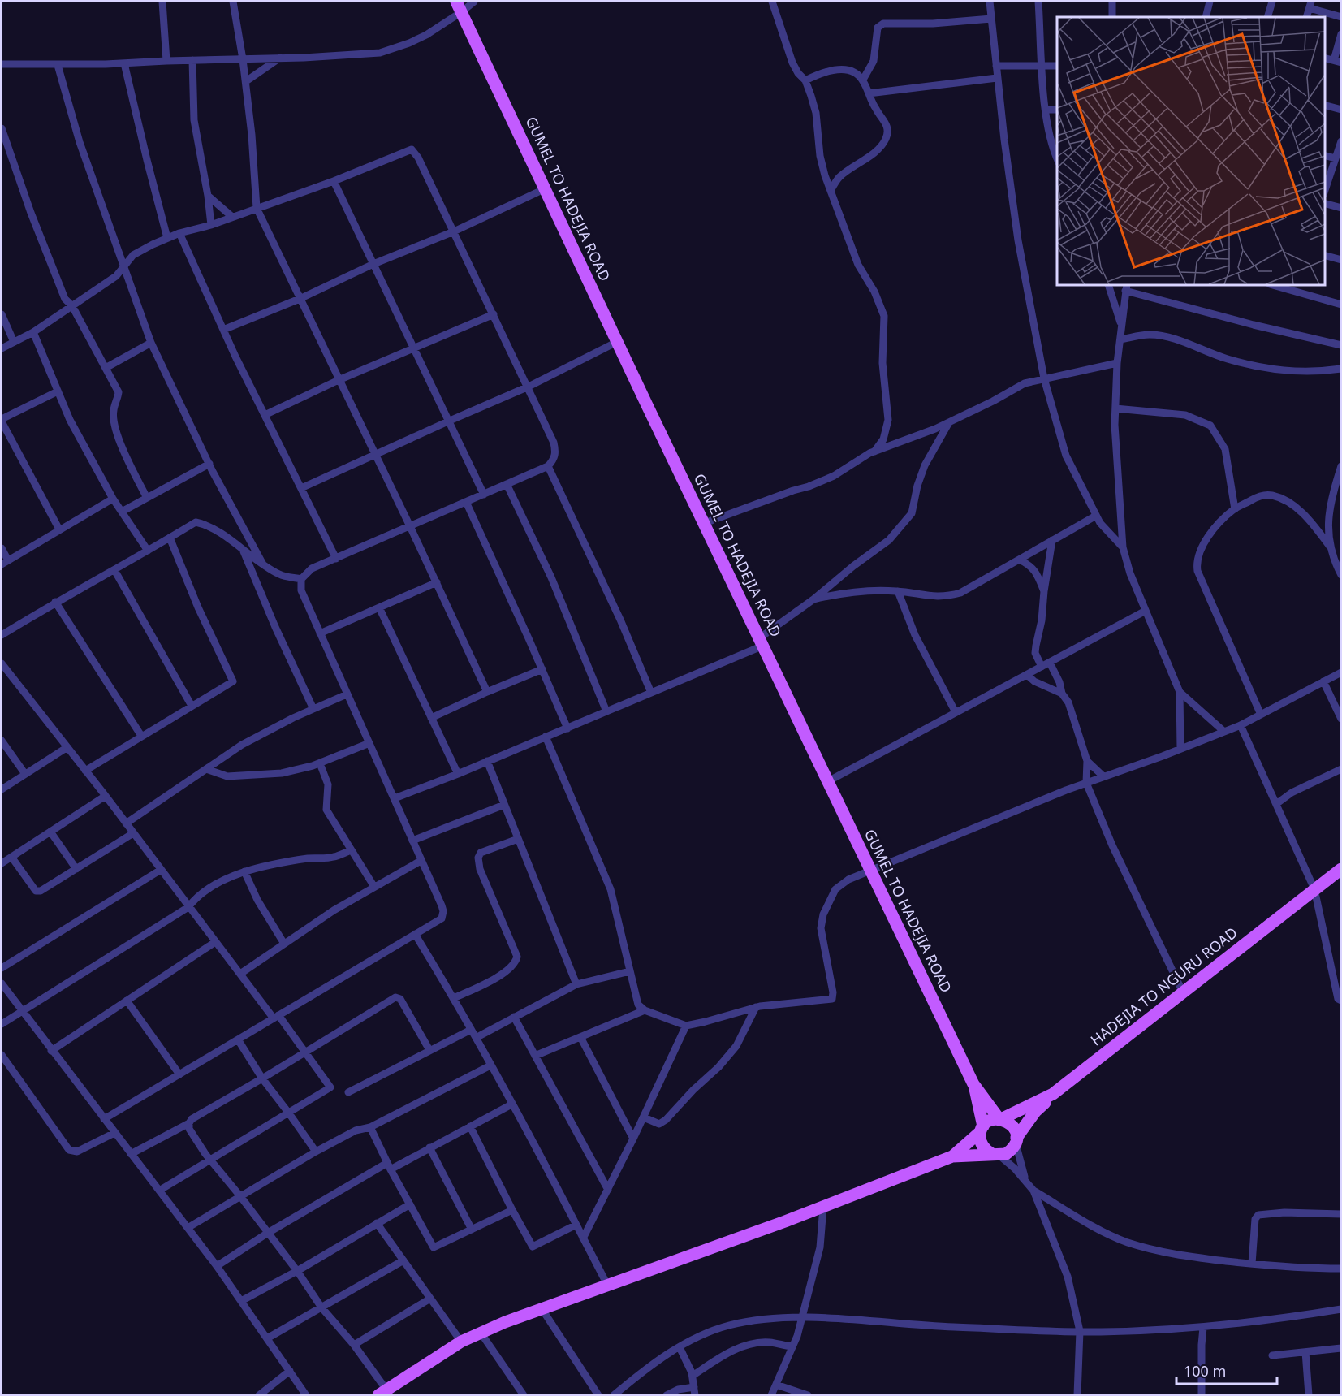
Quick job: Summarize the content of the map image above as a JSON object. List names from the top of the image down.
{
  "streets": {
    "main road": ["GUMEL TO HADEJIA ROAD", "HADEJIA TO NGURU ROAD"]
  },
  "crossings": [
    ["GUMEL TO HADEJIA ROAD", "HADEJIA TO NGURU ROAD"]
  ],
  "scale_bar": "100 m"
}
